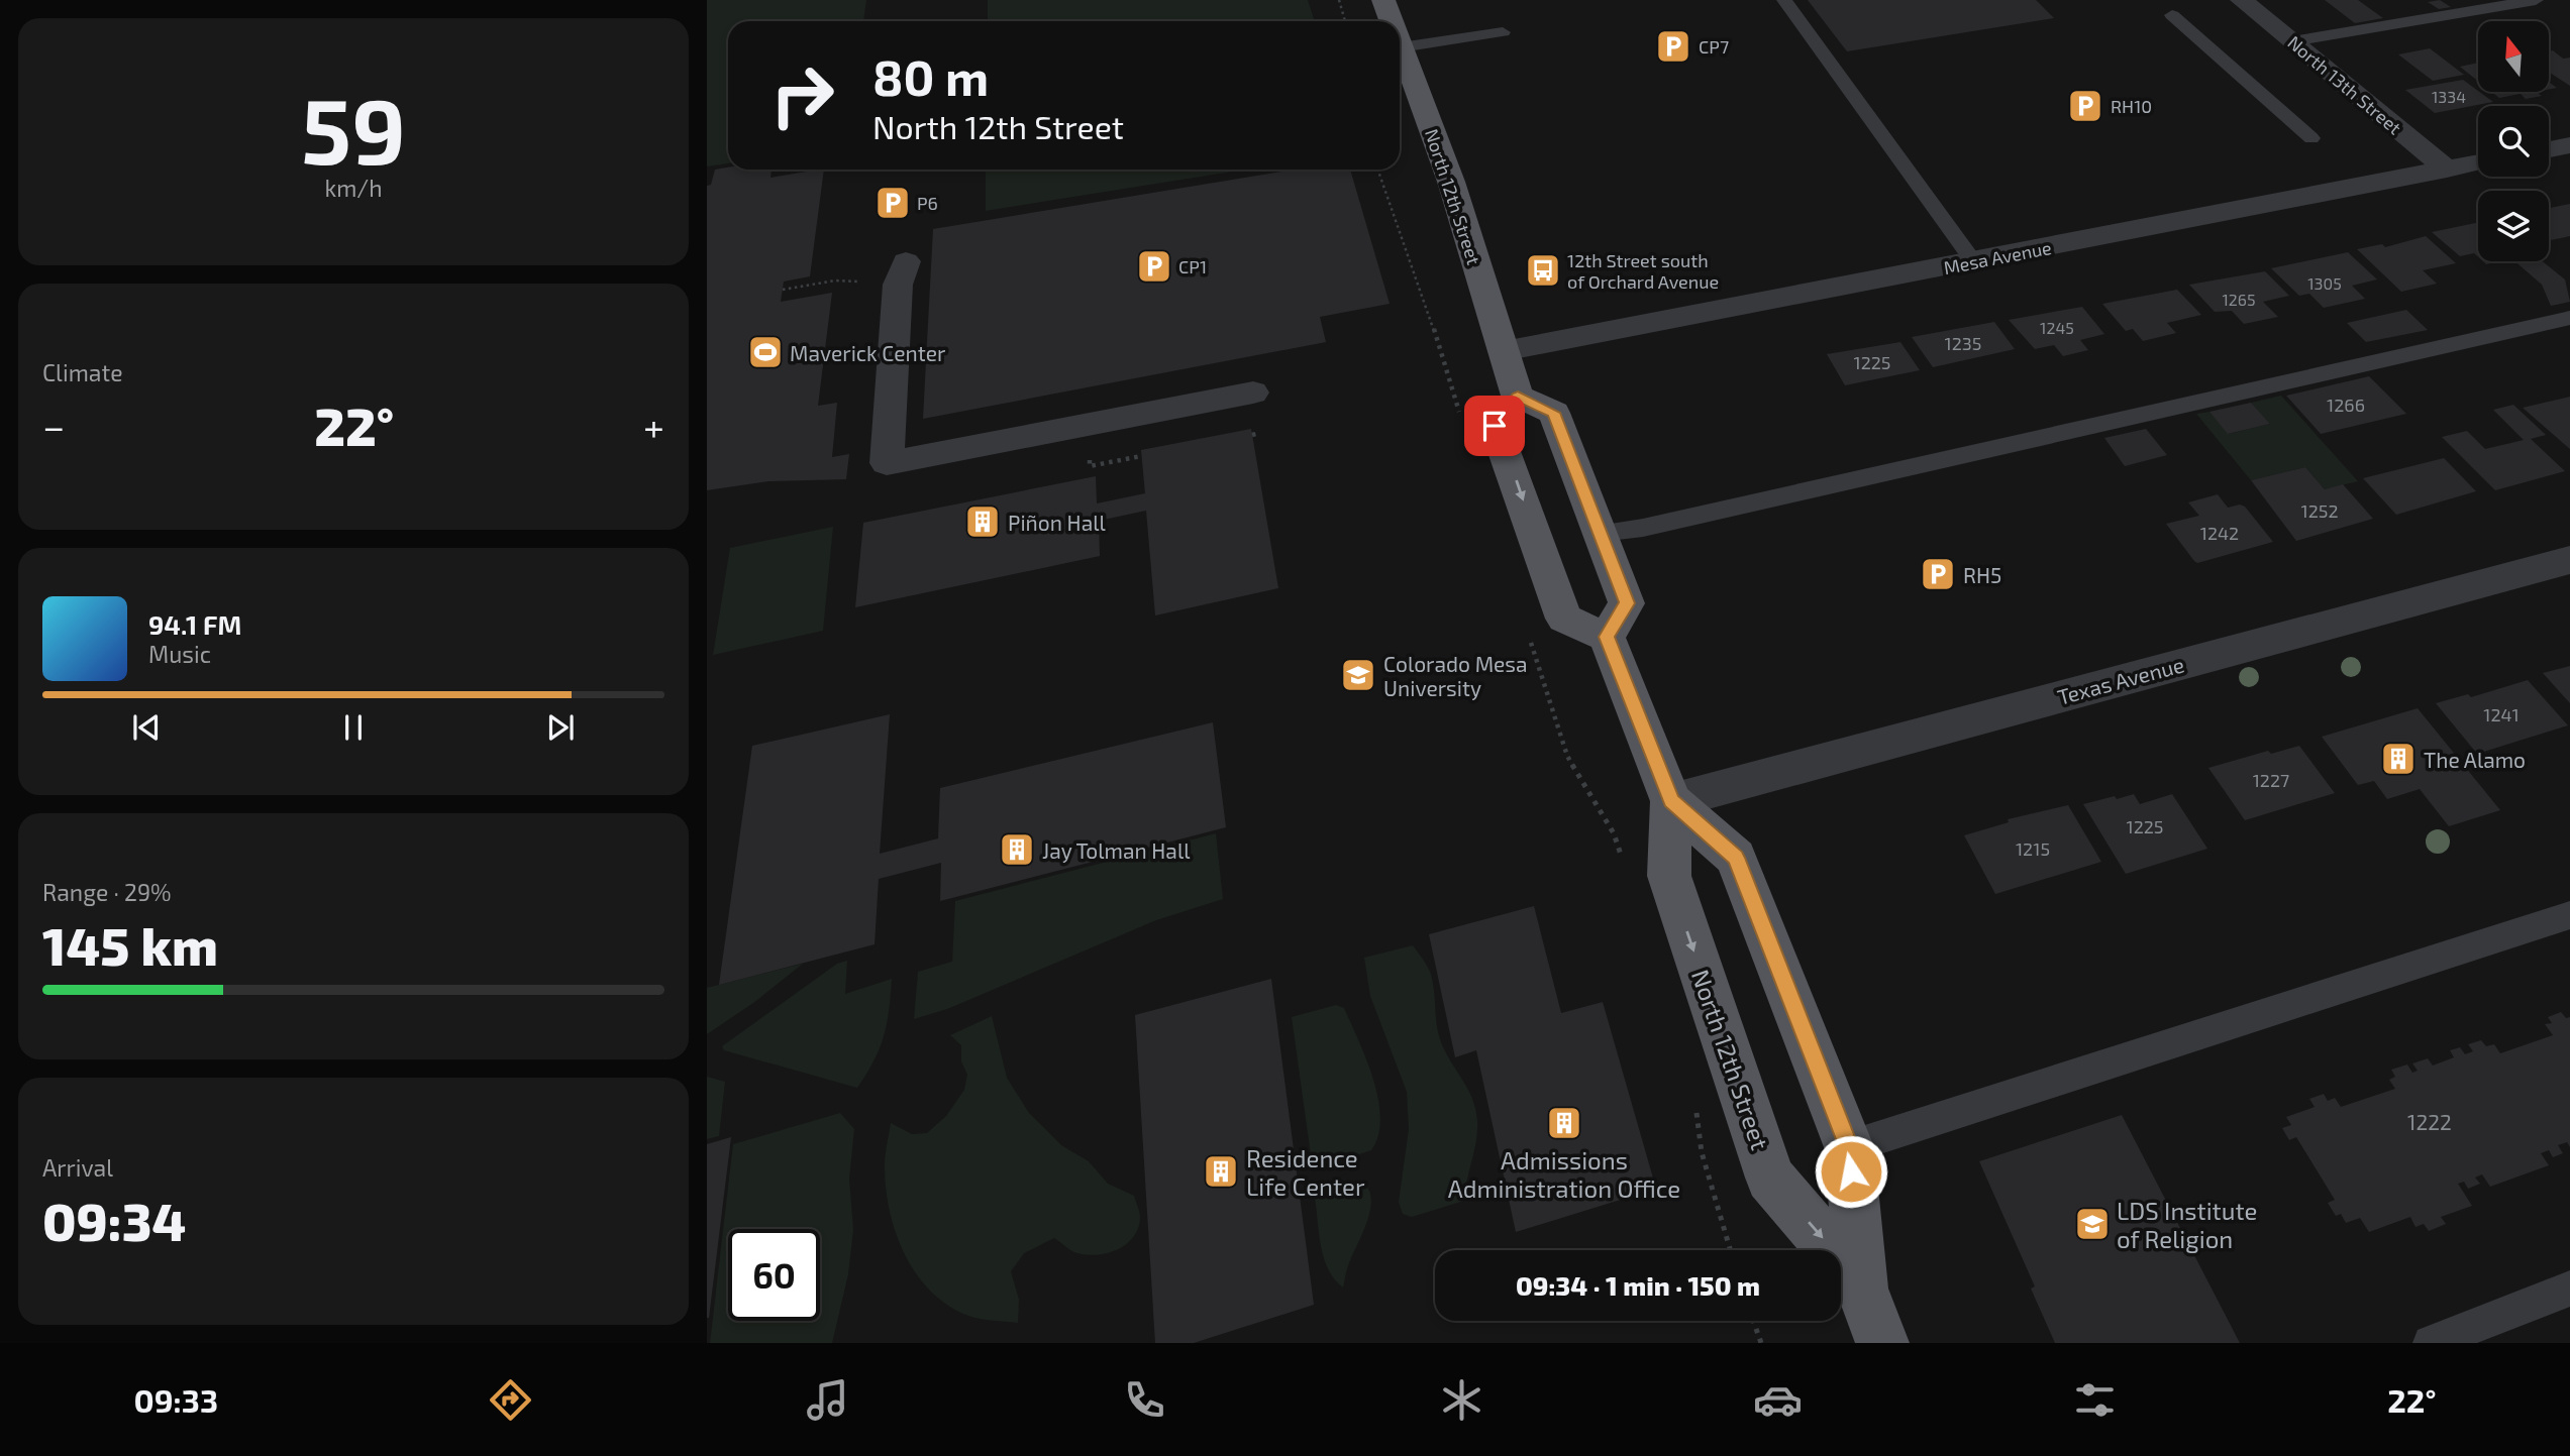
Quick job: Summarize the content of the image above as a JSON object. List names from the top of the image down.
{
  "streets": {
    "main road": ["North 12th Street"],
    "street": ["North 13th Street", "Mesa Avenue", "Texas Avenue"]
  },
  "crossings": [
    ["North 13th Street", "Mesa Avenue"],
    ["North 12th Street", "Mesa Avenue"],
    ["North 12th Street", "Texas Avenue"]
  ],
  "places": {
    "parking": [
      "CP7",
      "RH10",
      "P6",
      "CP1",
      "RH5"
    ],
    "bus stop": ["12th Street south of Orchard Avenue"],
    "sports": ["Maverick Center"],
    "building": [
      "Piñon Hall",
      "The Alamo",
      "Jay Tolman Hall",
      "Admissions Administration Office",
      "Residence Life Center"
    ],
    "school or university": ["Colorado Mesa University", "LDS Institute of Religion"]
  },
  "house_numbers": [
    "1334",
    "1305",
    "1265",
    "1245",
    "1235",
    "1225",
    "1266",
    "1252",
    "1242",
    "1241",
    "1227",
    "1225",
    "1215",
    "1222"
  ],
  "north": "top",
  "page": {
    "tile": [
      ["59", "km/h"],
      "Climate",
      ["Range · 29%", "145 km"],
      ["Arrival", "09:34"]
    ],
    "turn": ["80 m", "North 12th Street"],
    "heat": ["−", "22°", "+"],
    "song": ["94.1 FM", "Music"],
    "limit": "60",
    "trip": "09:34 · 1 min · 150 m",
    "tabs": ["09:33", "22°"]
  }
}
